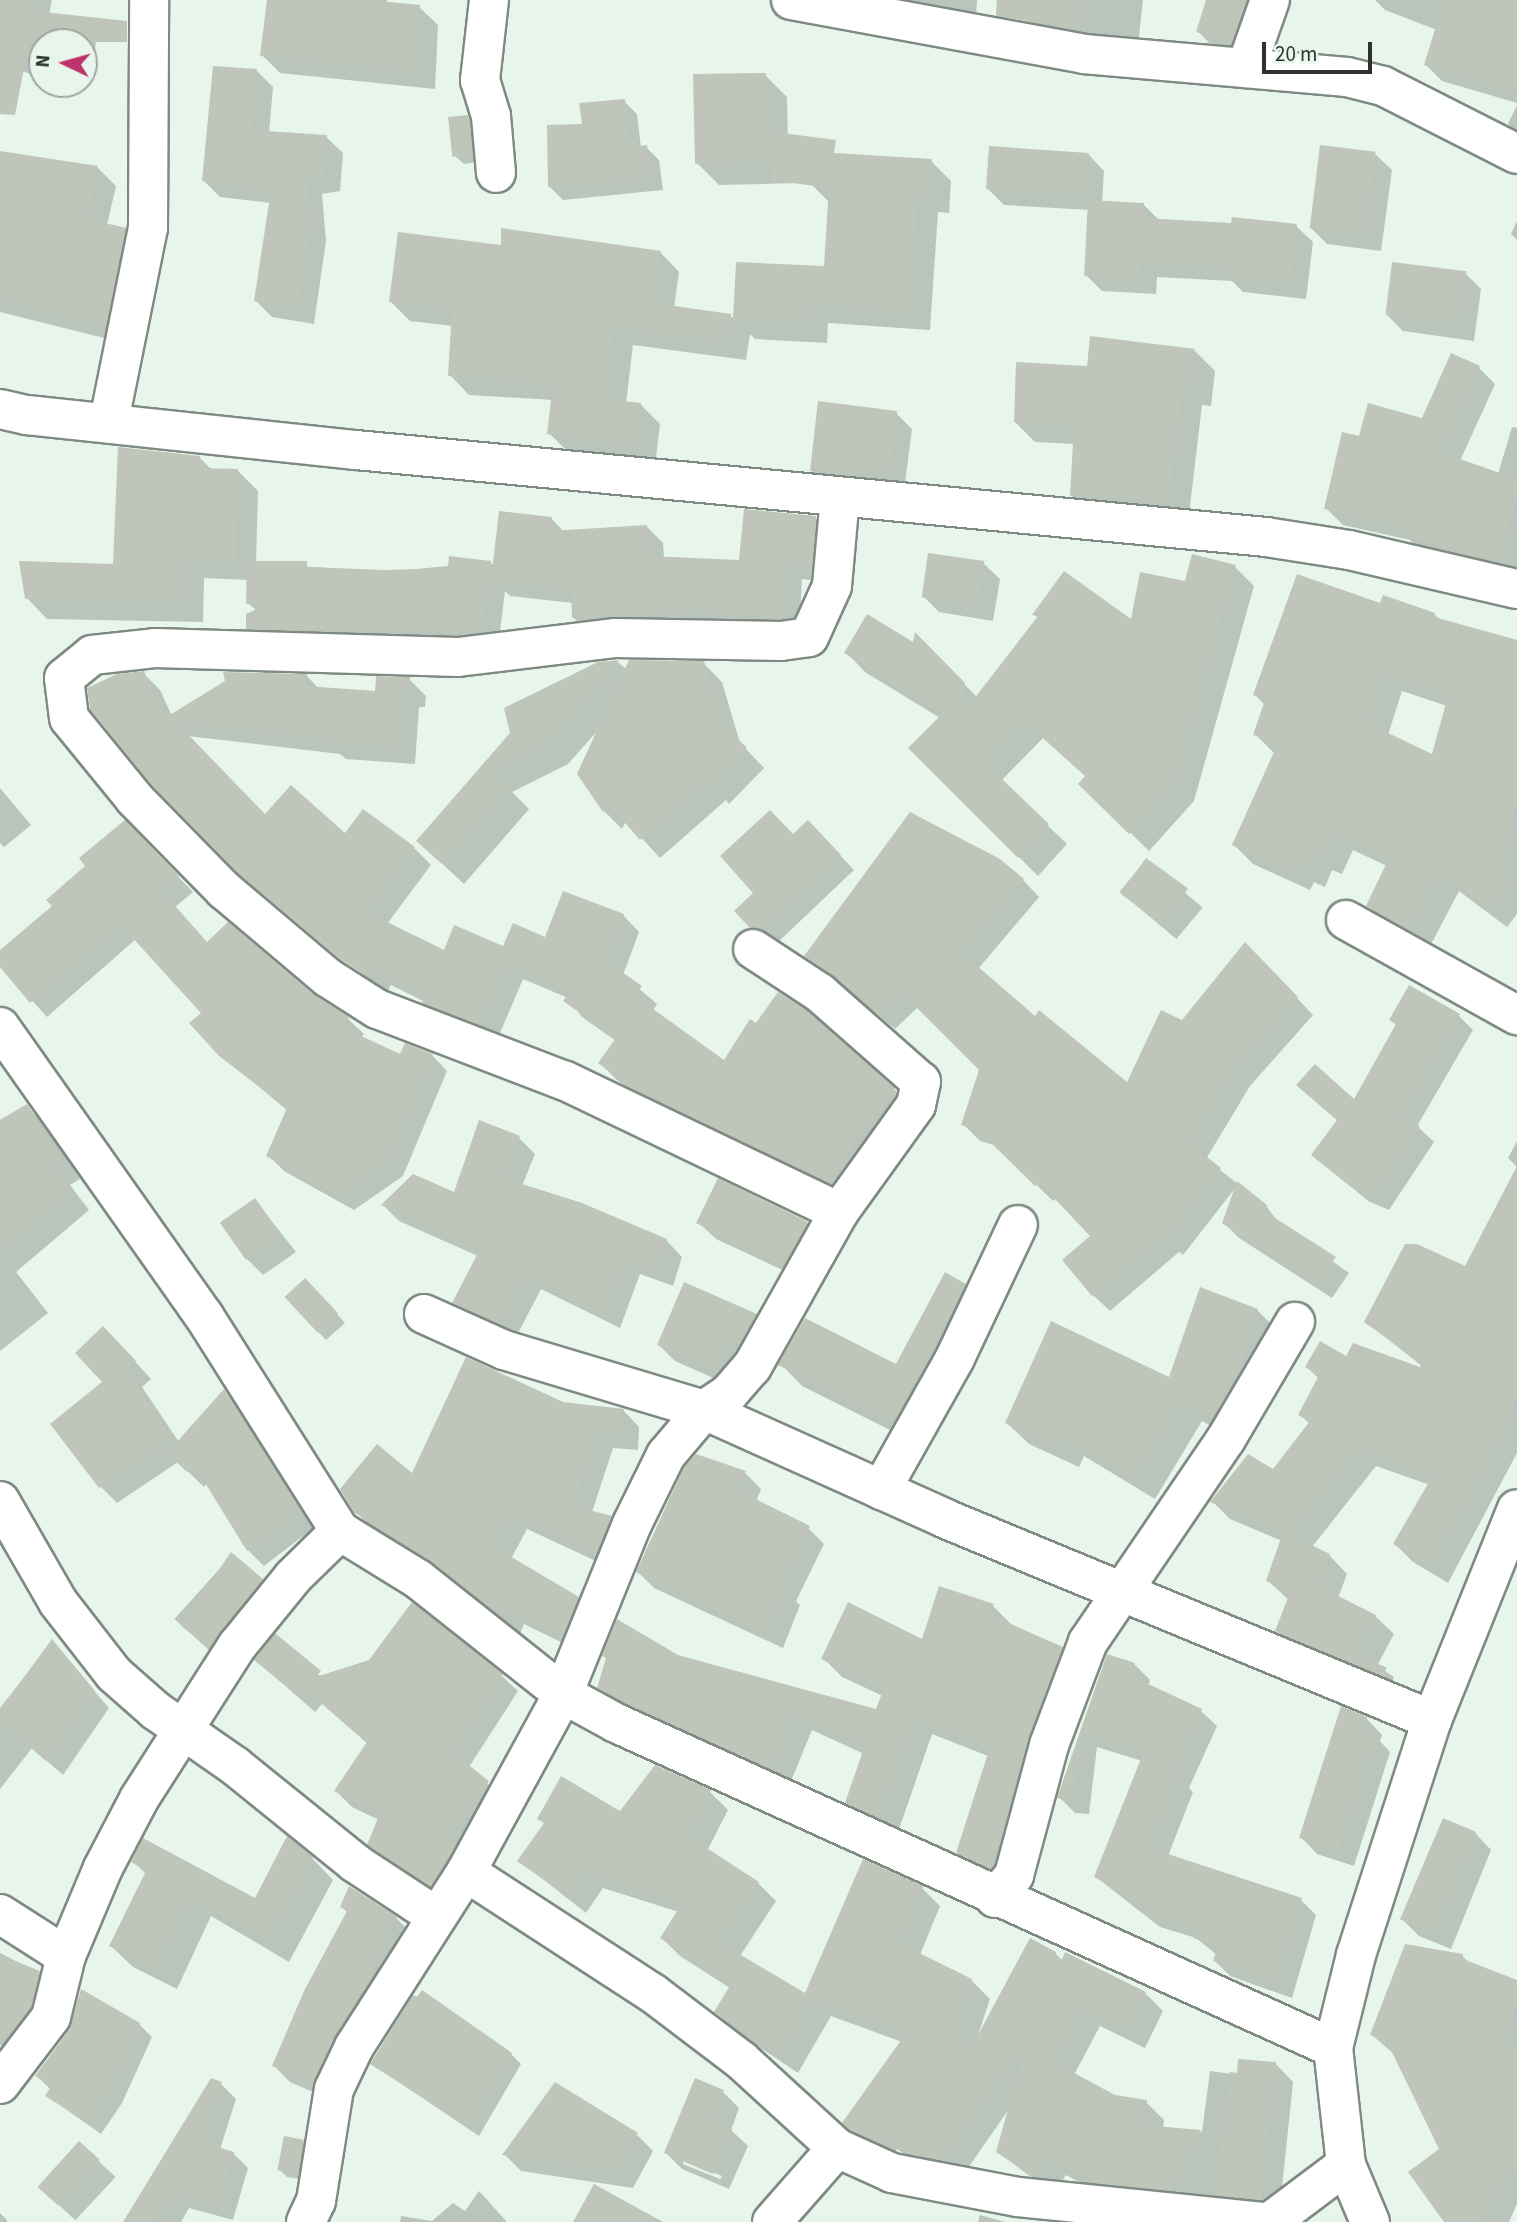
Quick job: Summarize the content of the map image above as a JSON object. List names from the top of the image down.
{
  "scale_bar": "20 m",
  "north": "left"
}
